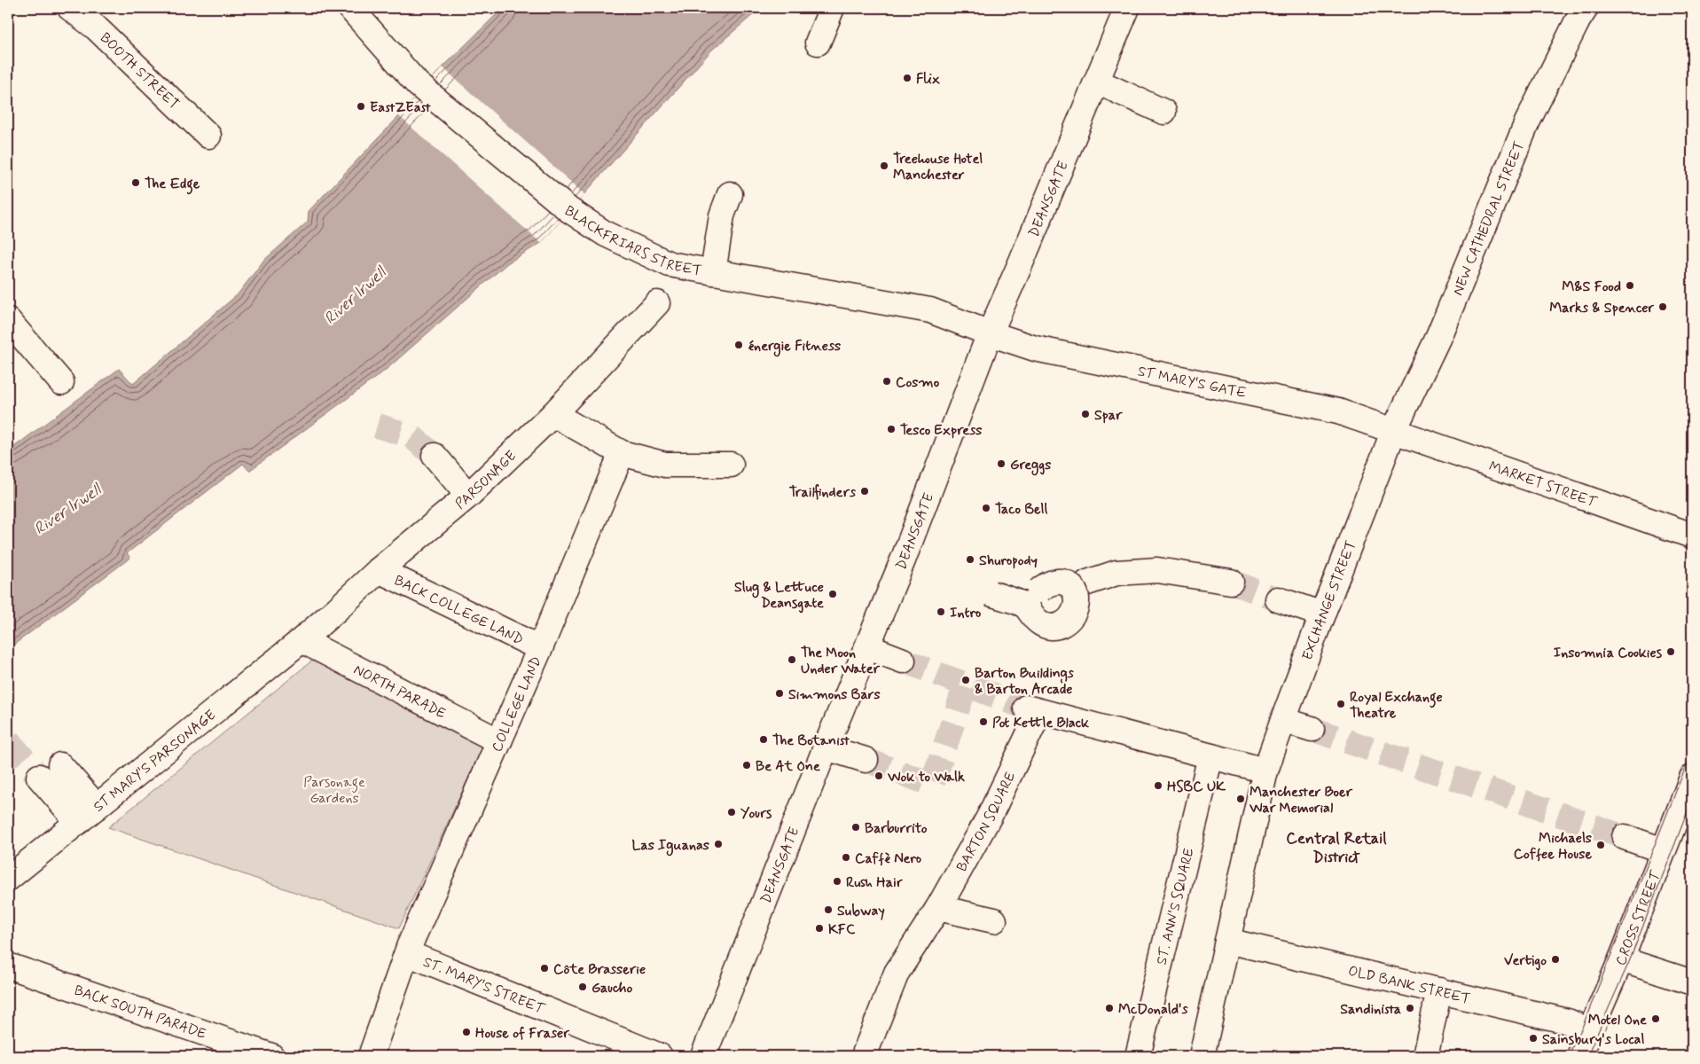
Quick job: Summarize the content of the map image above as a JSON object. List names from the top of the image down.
{
  "streets": {
    "street": [
      "BOOTH STREET",
      "DEANSGATE",
      "NEW CATHEDRAL STREET",
      "BLACKFRIARS STREET",
      "ST MARY'S GATE",
      "PARSONAGE",
      "MARKET STREET",
      "EXCHANGE STREET",
      "BACK COLLEGE LAND",
      "NORTH PARADE",
      "COLLEGE LAND",
      "ST MARY'S PARSONAGE",
      "BARTON SQUARE",
      "ST. ANN'S SQUARE",
      "CROSS STREET",
      "OLD BANK STREET",
      "ST. MARY'S STREET",
      "BACK SOUTH PARADE"
    ]
  },
  "crossings": [
    ["DEANSGATE", "BLACKFRIARS STREET"],
    ["DEANSGATE", "ST MARY'S GATE"],
    ["NEW CATHEDRAL STREET", "ST MARY'S GATE"],
    ["NEW CATHEDRAL STREET", "MARKET STREET"],
    ["NEW CATHEDRAL STREET", "EXCHANGE STREET"],
    ["BLACKFRIARS STREET", "ST MARY'S GATE"],
    ["ST MARY'S GATE", "MARKET STREET"],
    ["ST MARY'S GATE", "EXCHANGE STREET"],
    ["PARSONAGE", "BACK COLLEGE LAND"],
    ["PARSONAGE", "NORTH PARADE"],
    ["PARSONAGE", "ST MARY'S PARSONAGE"],
    ["MARKET STREET", "EXCHANGE STREET"],
    ["EXCHANGE STREET", "BARTON SQUARE"],
    ["BACK COLLEGE LAND", "COLLEGE LAND"],
    ["NORTH PARADE", "COLLEGE LAND"],
    ["NORTH PARADE", "ST MARY'S PARSONAGE"],
    ["COLLEGE LAND", "ST. MARY'S STREET"],
    ["BARTON SQUARE", "ST. ANN'S SQUARE"],
    ["CROSS STREET", "OLD BANK STREET"]
  ],
  "districts": ["Central Retail District"],
  "water": ["River Irwell"],
  "parks": ["Parsonage Gardens"],
  "places": [
    "Flix",
    "EastZEast",
    "Treehouse Hotel Manchester",
    "The Edge",
    "M&S Food",
    "Marks & Spencer",
    "énergie Fitness",
    "Cosmo",
    "Spar",
    "Tesco Express",
    "Greggs",
    "Trailfinders",
    "Taco Bell",
    "Shuropody",
    "Slug & Lettuce Deansgate",
    "Intro",
    "Insomnia Cookies",
    "The Moon Under Water",
    "Barton Buildings & Barton Arcade",
    "Simmons Bars",
    "Royal Exchange Theatre",
    "Pot Kettle Black",
    "The Botanist",
    "Be At One",
    "Wok to Walk",
    "HSBC UK",
    "Manchester Boer War Memorial",
    "Yours",
    "Barburrito",
    "Las Iguanas",
    "Michaels Coffee House",
    "Caffè Nero",
    "Rush Hair",
    "Subway",
    "KFC",
    "Vertigo",
    "Côte Brasserie",
    "Gaucho",
    "McDonald's",
    "Sandinista",
    "Motel One",
    "House of Fraser",
    "Sainsbury's Local"
  ]
}
